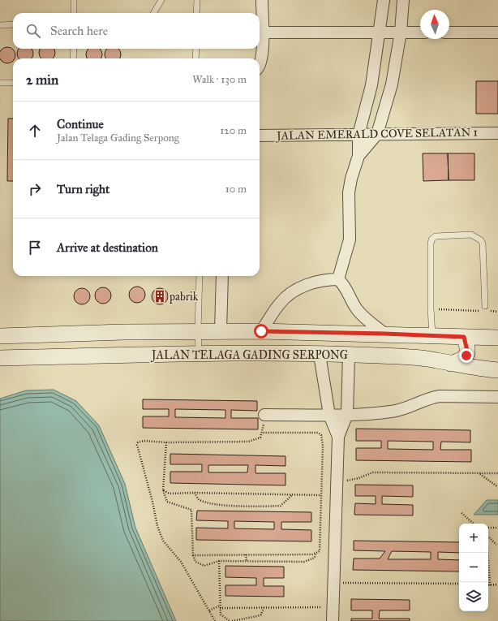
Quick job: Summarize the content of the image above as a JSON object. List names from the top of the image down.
{
  "streets": {
    "main road": ["JALAN TELAGA GADING SERPONG"],
    "street": ["JALAN EMERALD COVE SELATAN 1"]
  },
  "places": {
    "building": ["pabrik"]
  },
  "north": "top",
  "page": {
    "search": "Search here",
    "heading": ["2 min", "Walk · 130 m"],
    "list": [
      ["Continue", "Jalan Telaga Gading Serpong", "120 m"],
      ["Turn right", "10 m"],
      "Arrive at destination"
    ],
    "map_buttons": ["+", "−"]
  }
}
